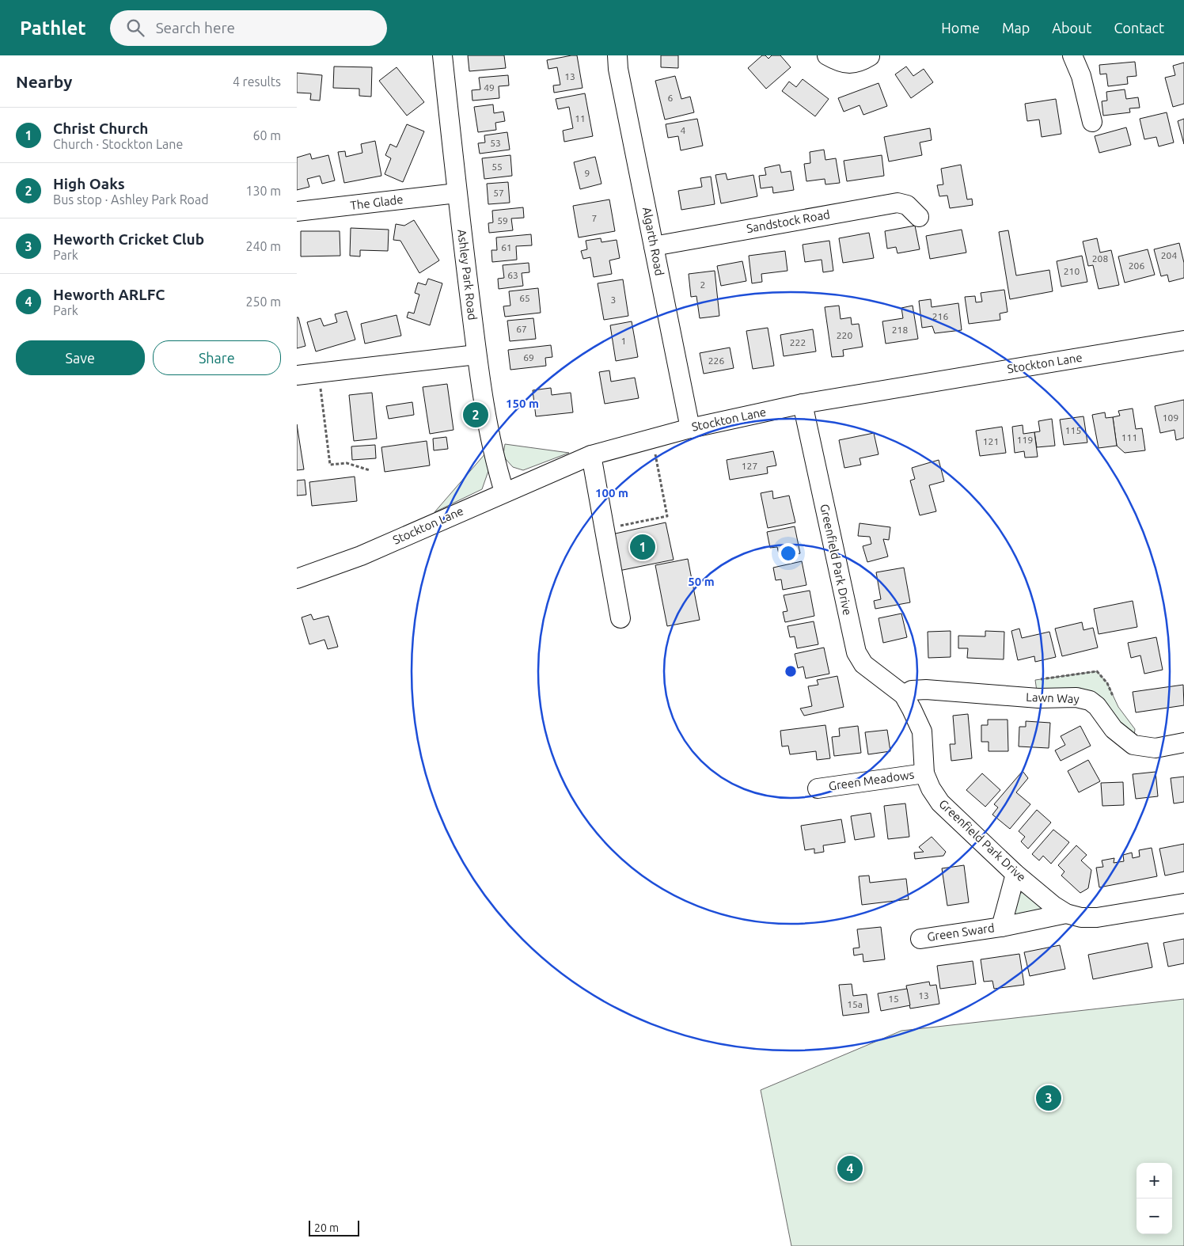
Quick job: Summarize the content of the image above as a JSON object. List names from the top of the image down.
{
  "streets": {
    "street": [
      "The Glade",
      "Sandstock Road",
      "Algarth Road",
      "Ashley Park Road",
      "Stockton Lane",
      "Greenfield Park Drive",
      "Lawn Way",
      "Green Meadows",
      "Green Sward"
    ]
  },
  "crossings": [
    ["The Glade", "Ashley Park Road"],
    ["Sandstock Road", "Algarth Road"],
    ["Algarth Road", "Stockton Lane"],
    ["Ashley Park Road", "Stockton Lane"],
    ["Stockton Lane", "Greenfield Park Drive"],
    ["Greenfield Park Drive", "Lawn Way"],
    ["Greenfield Park Drive", "Green Meadows"],
    ["Greenfield Park Drive", "Green Sward"]
  ],
  "house_numbers": [
    "13",
    "49",
    "6",
    "11",
    "4",
    "53",
    "55",
    "9",
    "57",
    "7",
    "59",
    "61",
    "204",
    "208",
    "206",
    "210",
    "63",
    "2",
    "65",
    "3",
    "216",
    "67",
    "218",
    "220",
    "1",
    "222",
    "69",
    "226",
    "109",
    "115",
    "111",
    "119",
    "121",
    "127",
    "13",
    "15",
    "15a"
  ],
  "scale_bar": "20 m",
  "page": {
    "header": "Pathlet",
    "search": "Search here",
    "nav": [
      "Home",
      "Map",
      "About",
      "Contact"
    ],
    "heading": ["Nearby", "4 results"],
    "list": [
      {
        "mark": "1",
        "name": "Christ Church",
        "note": "Church · Stockton Lane",
        "value": "60 m"
      },
      {
        "mark": "2",
        "name": "High Oaks",
        "note": "Bus stop · Ashley Park Road",
        "value": "130 m"
      },
      {
        "mark": "3",
        "name": "Heworth Cricket Club",
        "note": "Park",
        "value": "240 m"
      },
      {
        "mark": "4",
        "name": "Heworth ARLFC",
        "note": "Park",
        "value": "250 m"
      }
    ],
    "buttons": ["Save", "Share"],
    "pins": [
      "2",
      "1",
      "3",
      "4"
    ],
    "map_buttons": ["+", "−"],
    "scale": "20 m"
  },
  "rings": ["150 m", "100 m", "50 m"]
}
